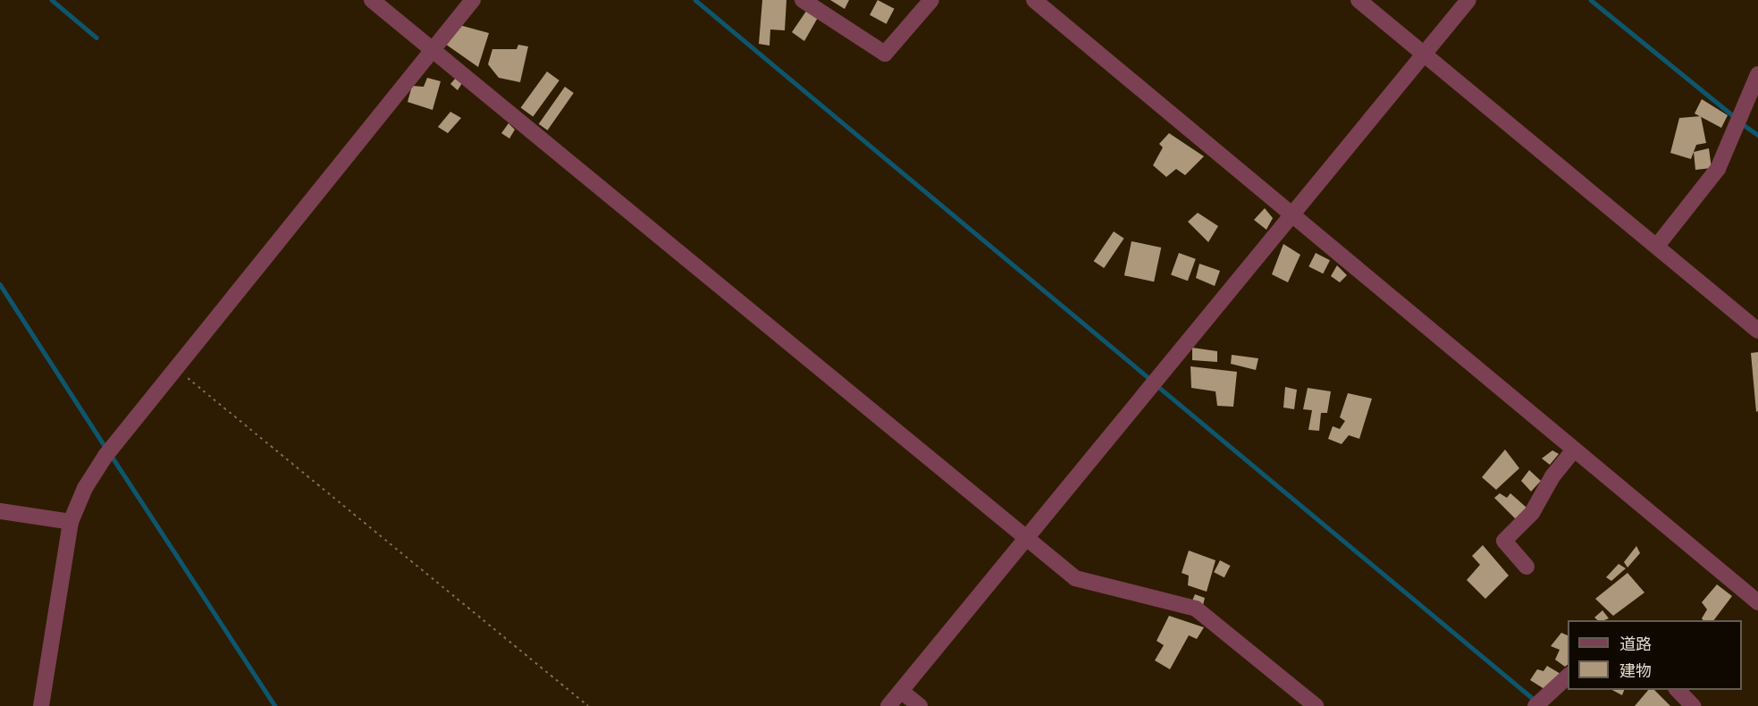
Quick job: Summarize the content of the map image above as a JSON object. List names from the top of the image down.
{
  "legend": ["道路", "建物"]
}
